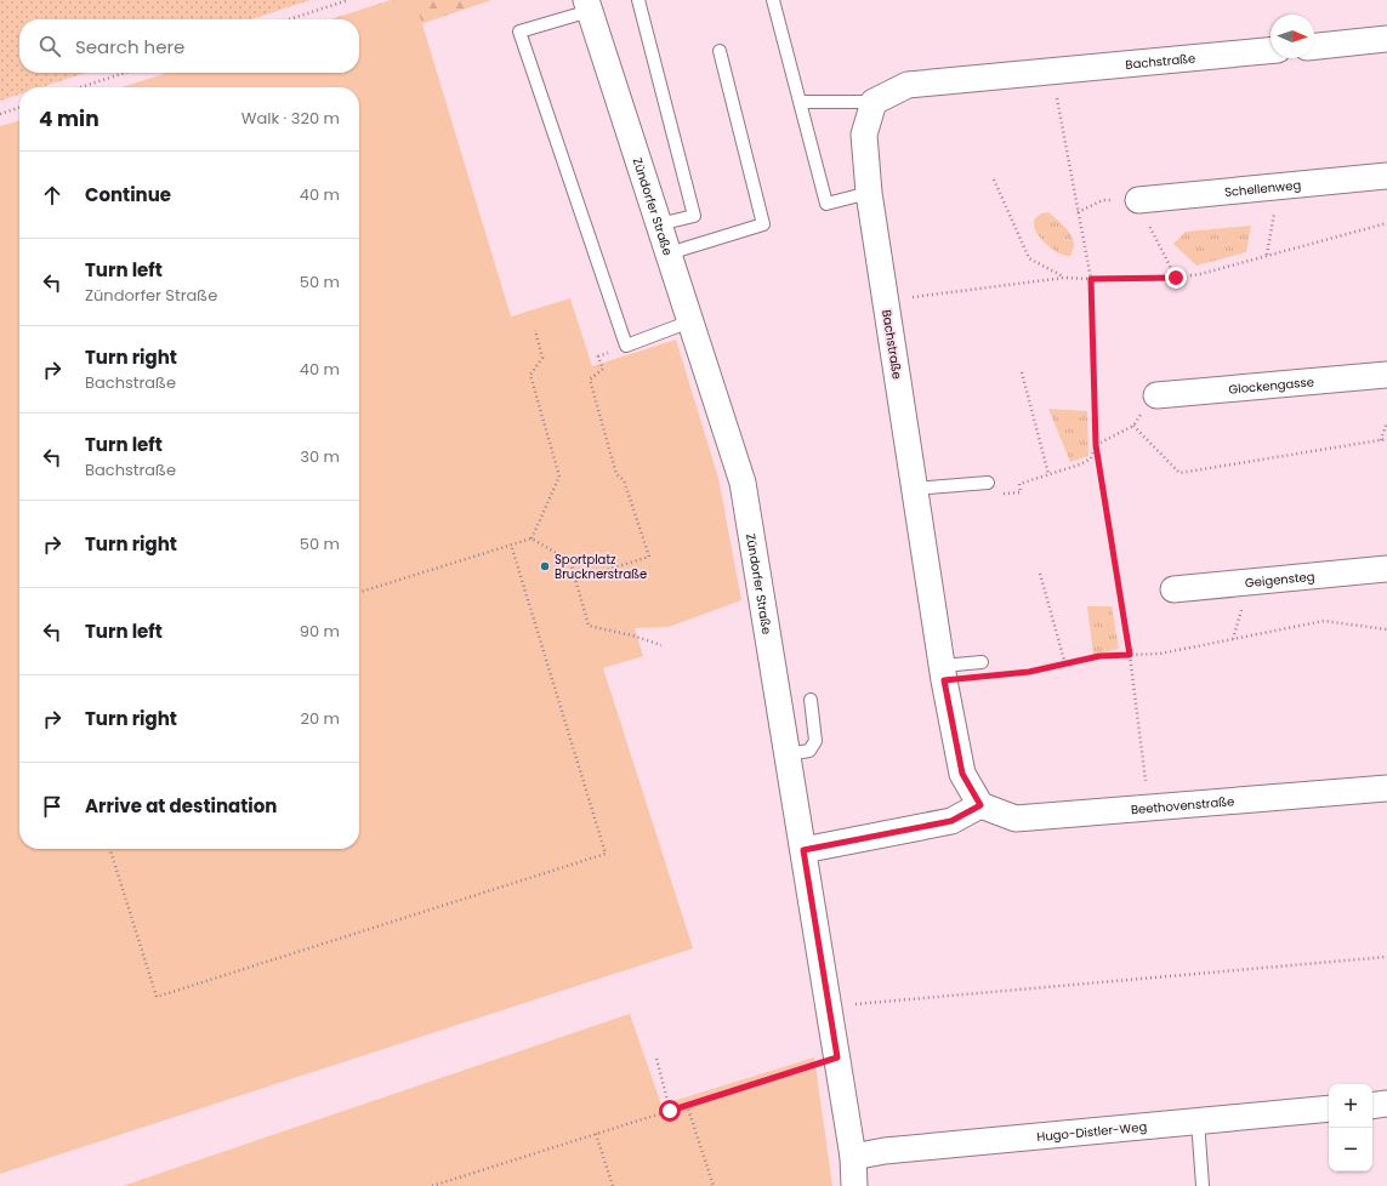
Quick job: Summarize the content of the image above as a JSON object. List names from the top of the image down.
{
  "streets": {
    "street": [
      "Bachstraße",
      "Schellenweg",
      "Zündorfer Straße",
      "Glockengasse",
      "Geigensteg",
      "Beethovenstraße",
      "Hugo-Distler-Weg"
    ]
  },
  "crossings": [
    ["Bachstraße", "Beethovenstraße"],
    ["Zündorfer Straße", "Hugo-Distler-Weg"]
  ],
  "places": ["Sportplatz Brucknerstraße"],
  "north": "right",
  "page": {
    "search": "Search here",
    "heading": ["4 min", "Walk · 320 m"],
    "list": [
      ["Continue", "40 m"],
      ["Turn left", "Zündorfer Straße", "50 m"],
      ["Turn right", "Bachstraße", "40 m"],
      ["Turn left", "Bachstraße", "30 m"],
      ["Turn right", "50 m"],
      ["Turn left", "90 m"],
      ["Turn right", "20 m"],
      "Arrive at destination"
    ],
    "map_buttons": ["+", "−"]
  }
}
